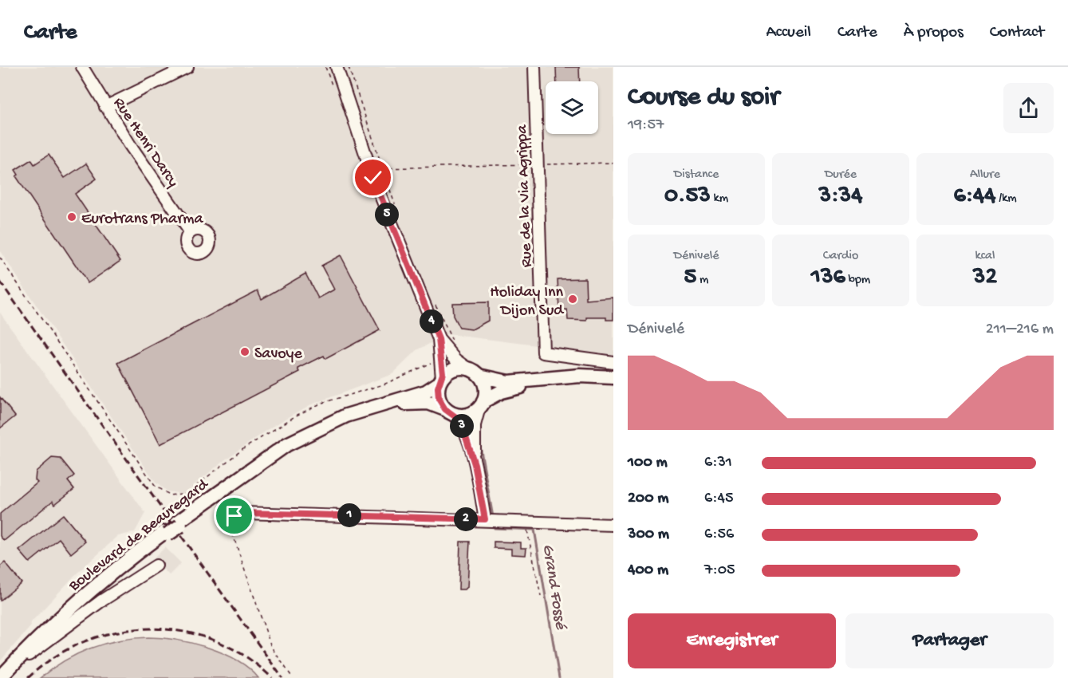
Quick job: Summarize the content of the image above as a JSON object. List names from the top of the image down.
{
  "streets": {
    "main road": ["Boulevard de Beauregard"],
    "street": ["Rue Henri Darcy", "Rue de la Via Agrippa"]
  },
  "water": ["Grand Fossé"],
  "places": ["Eurotrans Pharma", "Holiday Inn Dijon Sud", "Savoye"],
  "page": {
    "header": "Carte",
    "nav": [
      "Accueil",
      "Carte",
      "À propos",
      "Contact"
    ],
    "heading": ["Course du soir", "19:57"],
    "stats": [
      ["Distance", "0.53 km"],
      ["Durée", "3:34"],
      ["Allure", "6:44 /km"],
      ["Dénivelé", "5 m"],
      ["Cardio", "136 bpm"],
      ["kcal", "32"]
    ],
    "pins": [
      "5",
      "4",
      "3",
      "1",
      "2"
    ],
    "chart": ["Dénivelé", "211–216 m"],
    "list": [
      {
        "name": "100 m",
        "note": "6:31"
      },
      {
        "name": "200 m",
        "note": "6:45"
      },
      {
        "name": "300 m",
        "note": "6:56"
      },
      {
        "name": "400 m",
        "note": "7:05"
      }
    ],
    "buttons": ["Enregistrer", "Partager"]
  }
}
